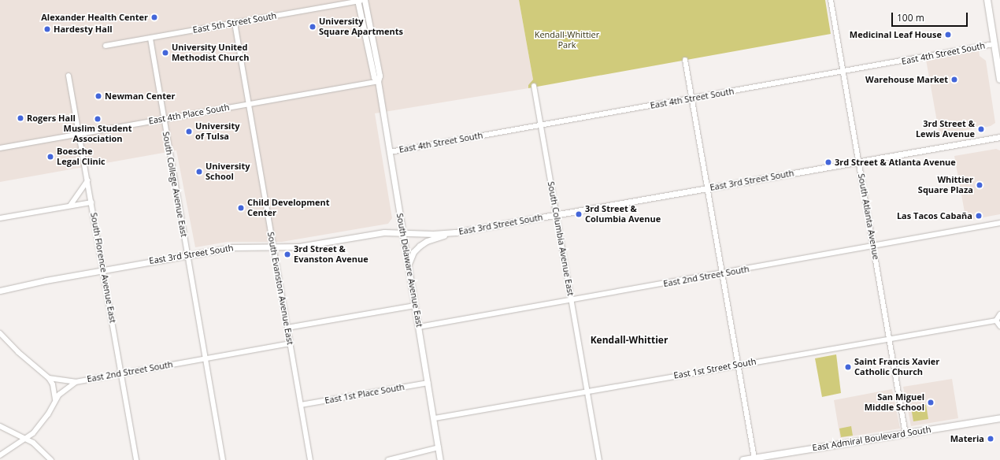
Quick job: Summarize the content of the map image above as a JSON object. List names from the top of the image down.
{
  "streets": {
    "main road": ["East Admiral Boulevard South"],
    "street": [
      "East 5th Street South",
      "East 4th Street South",
      "East 4th Place South",
      "East 3rd Street South",
      "South College Avenue East",
      "South Atlanta Avenue",
      "South Columbia Avenue East",
      "South Florence Avenue East",
      "South Delaware Avenue East",
      "East 2nd Street South",
      "South Evanston Avenue East",
      "East 1st Street South",
      "East 1st Place South"
    ]
  },
  "crossings": [
    ["East 5th Street South", "South College Avenue East"],
    ["East 5th Street South", "South Delaware Avenue East"],
    ["East 5th Street South", "South Evanston Avenue East"],
    ["East 4th Street South", "South Atlanta Avenue"],
    ["East 4th Street South", "South Columbia Avenue East"],
    ["East 4th Street South", "South Delaware Avenue East"],
    ["East 4th Place South", "South College Avenue East"],
    ["East 4th Place South", "South Florence Avenue East"],
    ["East 4th Place South", "South Delaware Avenue East"],
    ["East 4th Place South", "South Evanston Avenue East"],
    ["East 3rd Street South", "South College Avenue East"],
    ["East 3rd Street South", "South Atlanta Avenue"],
    ["East 3rd Street South", "South Columbia Avenue East"],
    ["East 3rd Street South", "South Florence Avenue East"],
    ["East 3rd Street South", "South Delaware Avenue East"],
    ["East 3rd Street South", "South Evanston Avenue East"],
    ["South College Avenue East", "East 2nd Street South"],
    ["South Atlanta Avenue", "East 2nd Street South"],
    ["South Atlanta Avenue", "East 1st Street South"],
    ["South Atlanta Avenue", "East Admiral Boulevard South"],
    ["South Columbia Avenue East", "East 2nd Street South"],
    ["South Columbia Avenue East", "East 1st Street South"],
    ["South Florence Avenue East", "East 2nd Street South"],
    ["South Delaware Avenue East", "East 2nd Street South"],
    ["South Delaware Avenue East", "East 1st Street South"],
    ["South Delaware Avenue East", "East 1st Place South"],
    ["East 2nd Street South", "South Evanston Avenue East"],
    ["South Evanston Avenue East", "East 1st Place South"]
  ],
  "districts": ["Kendall-Whittier"],
  "parks": ["Kendall-Whittier Park"],
  "places": [
    "Alexander Health Center",
    "University Square Apartments",
    "Hardesty Hall",
    "Medicinal Leaf House",
    "University United Methodist Church",
    "Warehouse Market",
    "Newman Center",
    "Rogers Hall",
    "Muslim Student Association",
    "3rd Street & Lewis Avenue",
    "University of Tulsa",
    "Boesche Legal Clinic",
    "3rd Street & Atlanta Avenue",
    "University School",
    "Whittier Square Plaza",
    "Child Development Center",
    "3rd Street & Columbia Avenue",
    "Las Tacos Cabaña",
    "3rd Street & Evanston Avenue",
    "Saint Francis Xavier Catholic Church",
    "San Miguel Middle School",
    "Materia"
  ],
  "scale_bar": "100 m"
}
